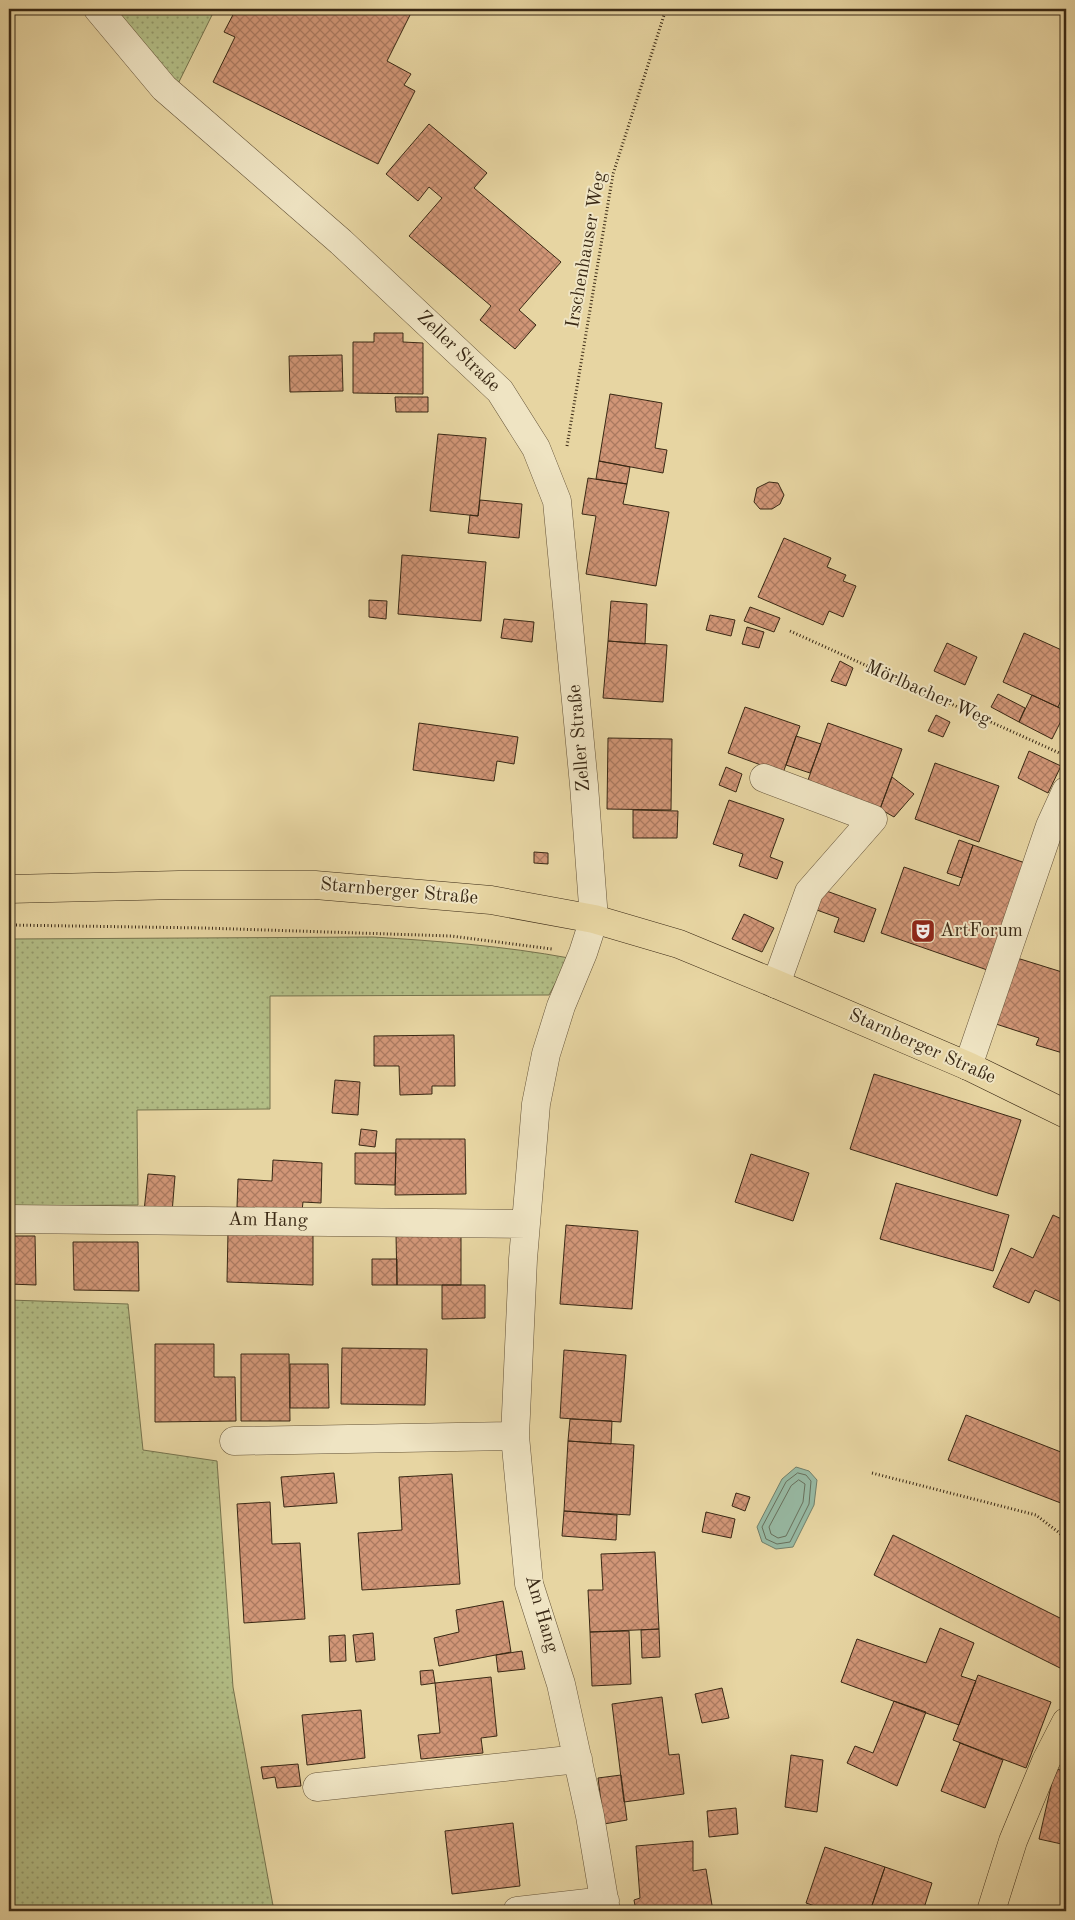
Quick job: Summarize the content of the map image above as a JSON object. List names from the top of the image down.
{
  "streets": {
    "main road": ["Starnberger Straße"],
    "street": ["Zeller Straße", "Am Hang"],
    "path": ["Irschenhauser Weg", "Mörlbacher Weg"]
  },
  "crossings": [
    ["Zeller Straße", "Starnberger Straße"],
    ["Zeller Straße", "Am Hang"],
    ["Starnberger Straße", "Am Hang"]
  ],
  "places": {
    "theatre": ["ArtForum"]
  }
}
